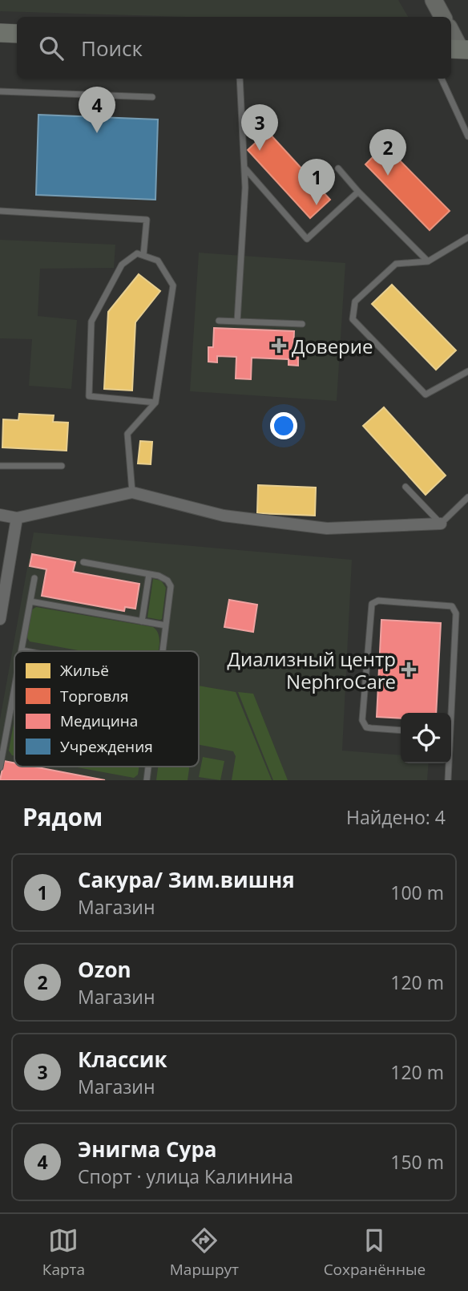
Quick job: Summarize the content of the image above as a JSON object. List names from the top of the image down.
{
  "places": {
    "health": ["Доверие", "Диализный центр NephroCare"]
  },
  "legend": [
    "Жильё",
    "Торговля",
    "Медицина",
    "Учреждения"
  ],
  "page": {
    "search": "Поиск",
    "pins": [
      "4",
      "3",
      "2",
      "1"
    ],
    "heading": ["Рядом", "Найдено: 4"],
    "list": [
      {
        "mark": "1",
        "name": "Сакура/ Зим.вишня",
        "note": "Магазин",
        "value": "100 m"
      },
      {
        "mark": "2",
        "name": "Ozon",
        "note": "Магазин",
        "value": "120 m"
      },
      {
        "mark": "3",
        "name": "Классик",
        "note": "Магазин",
        "value": "120 m"
      },
      {
        "mark": "4",
        "name": "Энигма Сура",
        "note": "Спорт · улица Калинина",
        "value": "150 m"
      }
    ],
    "nav": ["Карта", "Маршрут", "Сохранённые"]
  }
}
